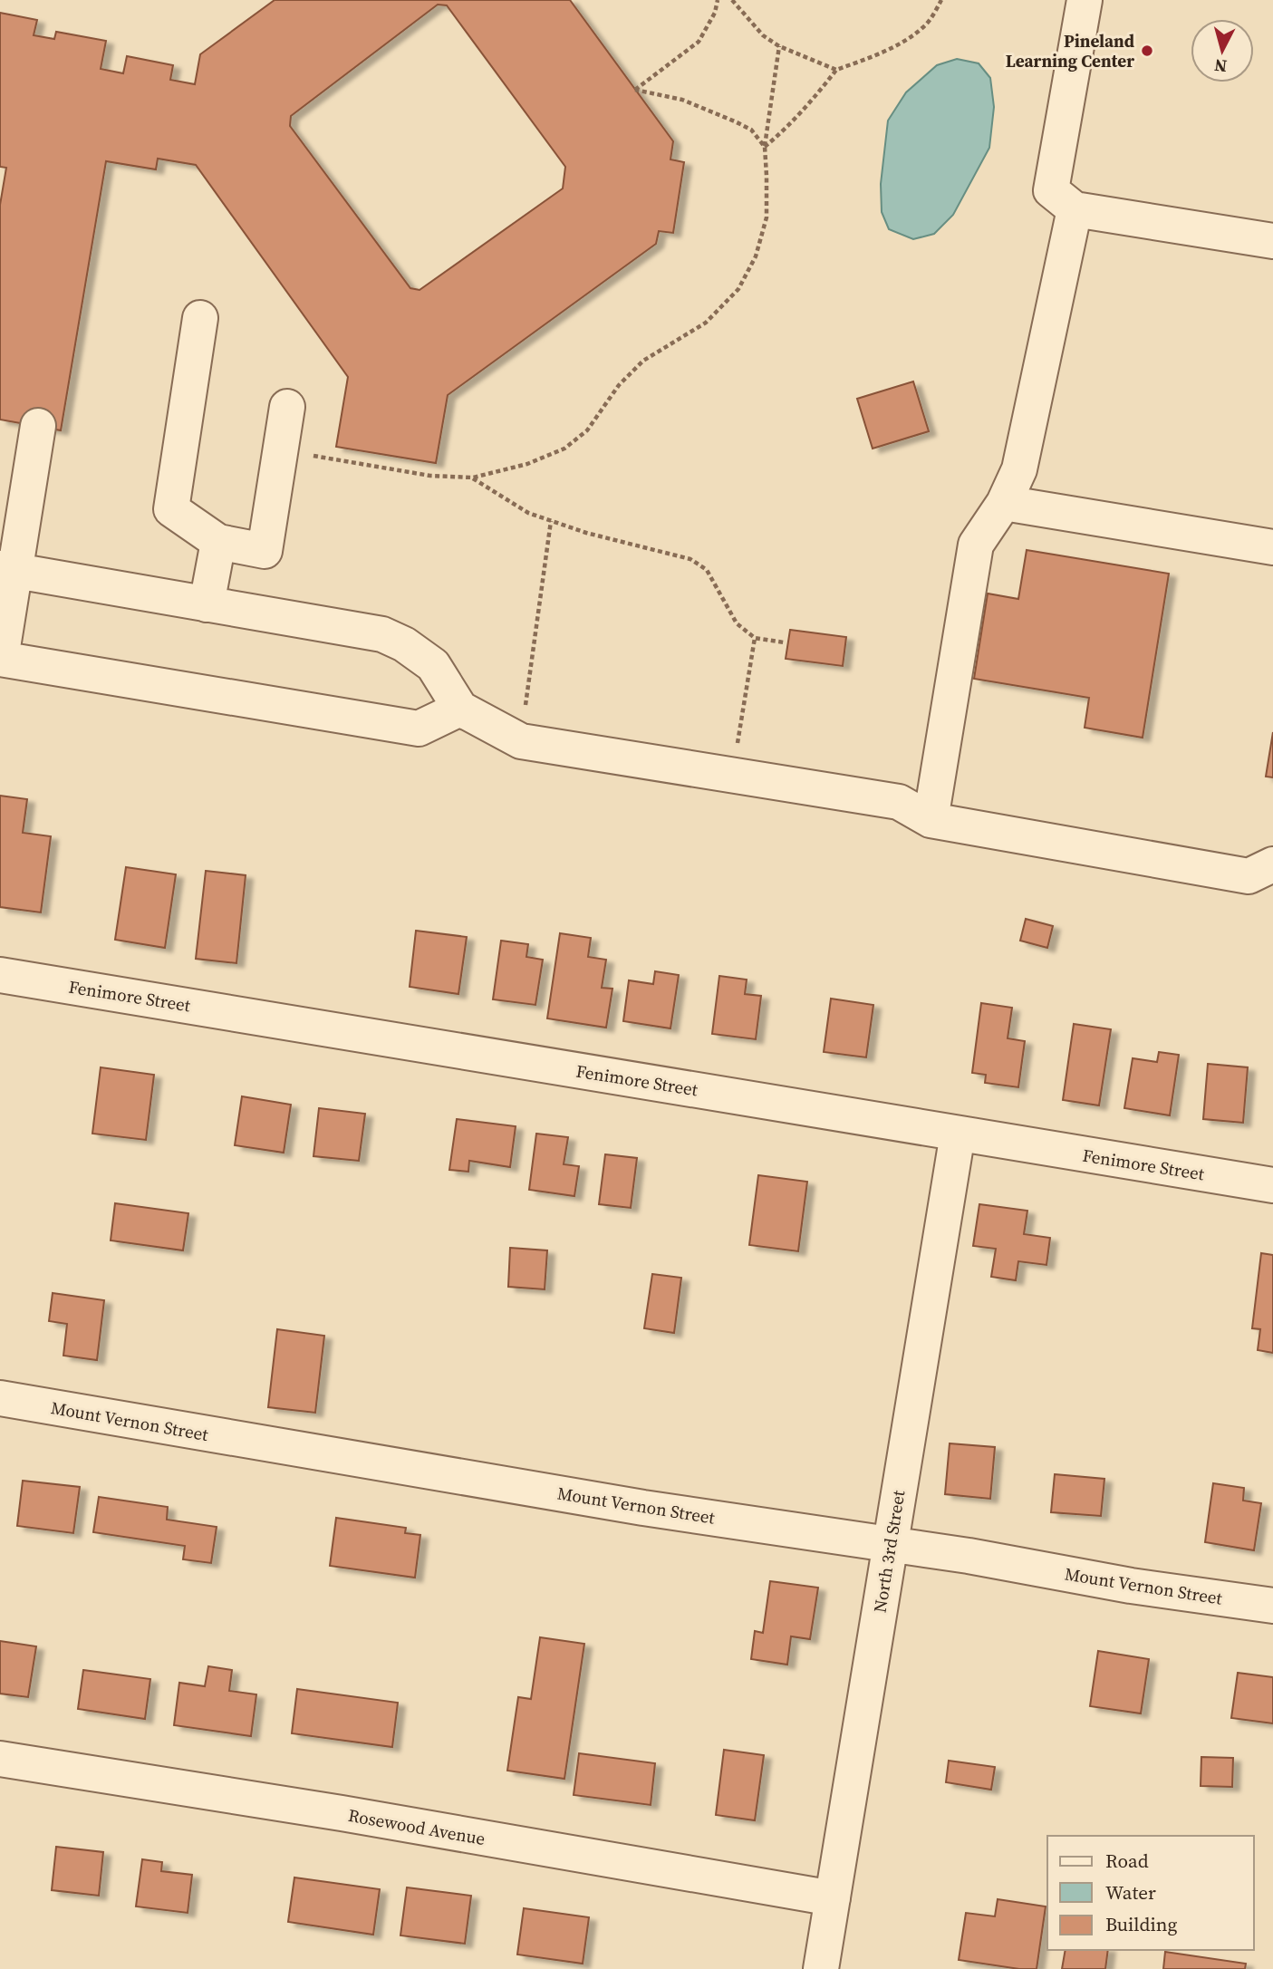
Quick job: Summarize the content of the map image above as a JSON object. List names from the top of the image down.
{
  "streets": {
    "street": [
      "Fenimore Street",
      "Mount Vernon Street",
      "North 3rd Street",
      "Rosewood Avenue"
    ]
  },
  "crossings": [
    ["Fenimore Street", "North 3rd Street"],
    ["Mount Vernon Street", "North 3rd Street"],
    ["North 3rd Street", "Rosewood Avenue"]
  ],
  "places": ["Pineland Learning Center"],
  "legend": ["Road", "Water", "Building"],
  "north": "bottom"
}
